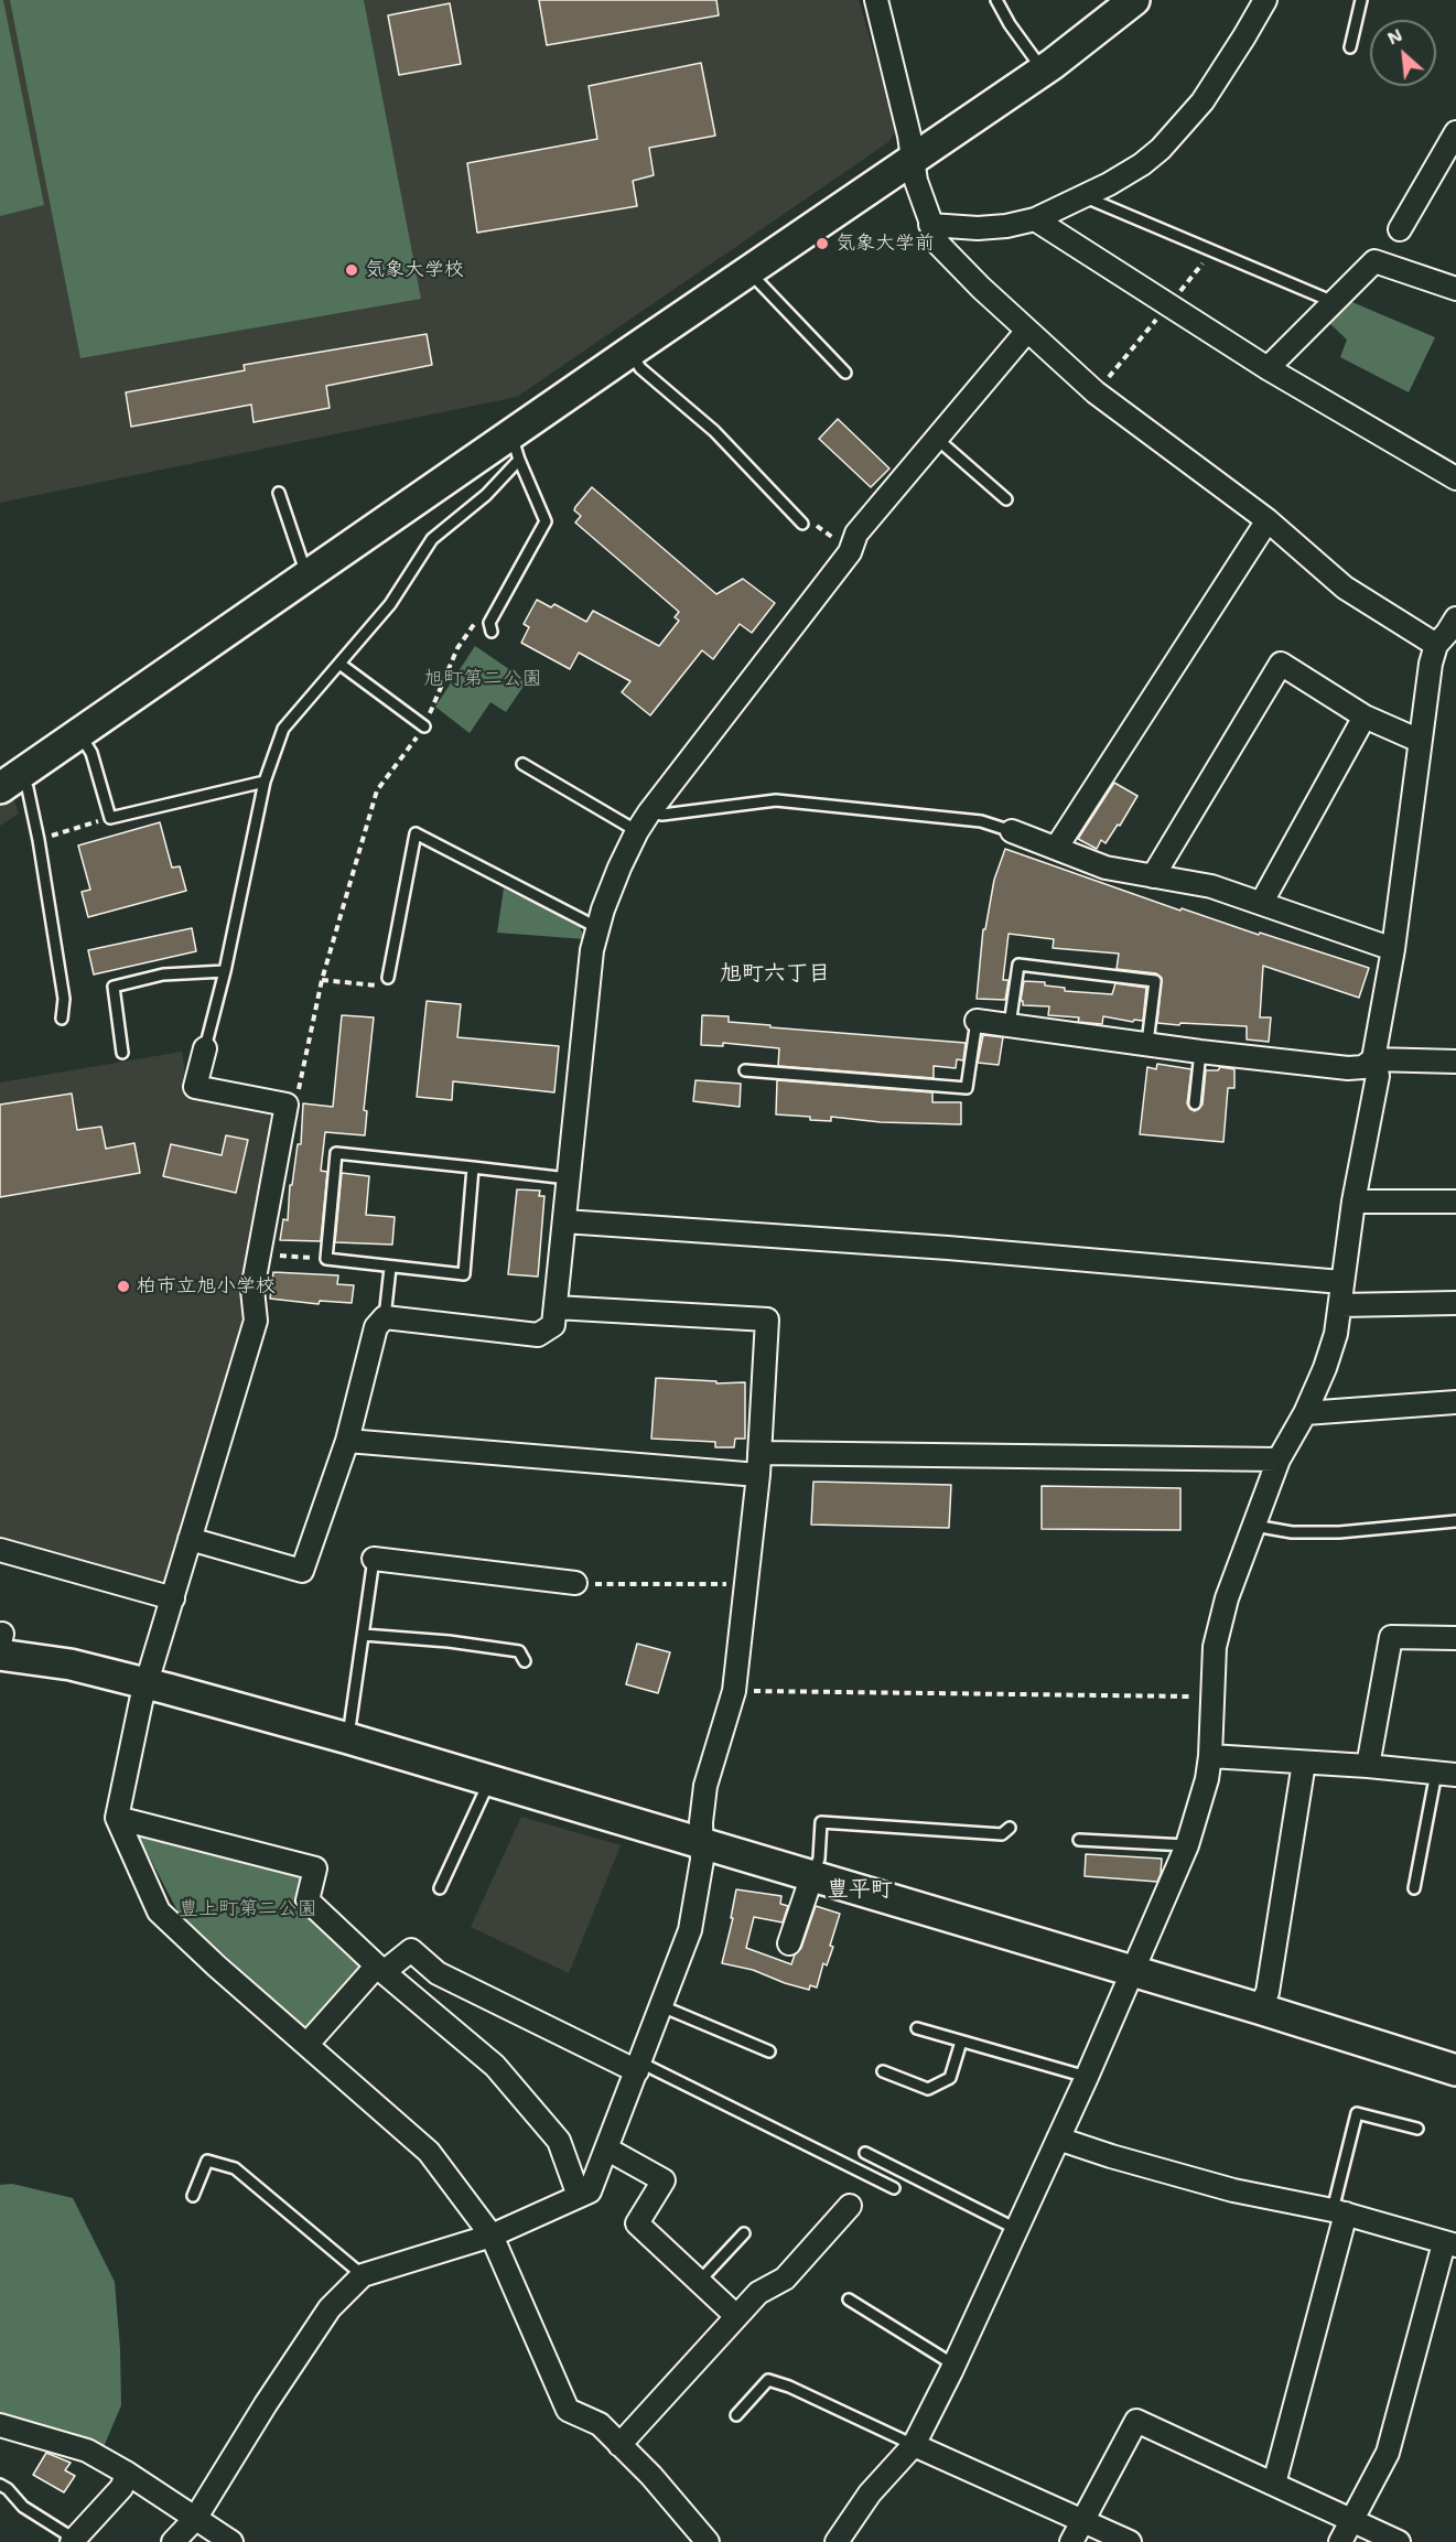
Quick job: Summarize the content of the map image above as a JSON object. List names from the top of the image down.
{
  "districts": ["旭町六丁目", "豊平町"],
  "parks": ["旭町第二公園", "豊上町第二公園"],
  "places": ["気象大学前", "気象大学校", "柏市立旭小学校"],
  "north": "top left"
}
